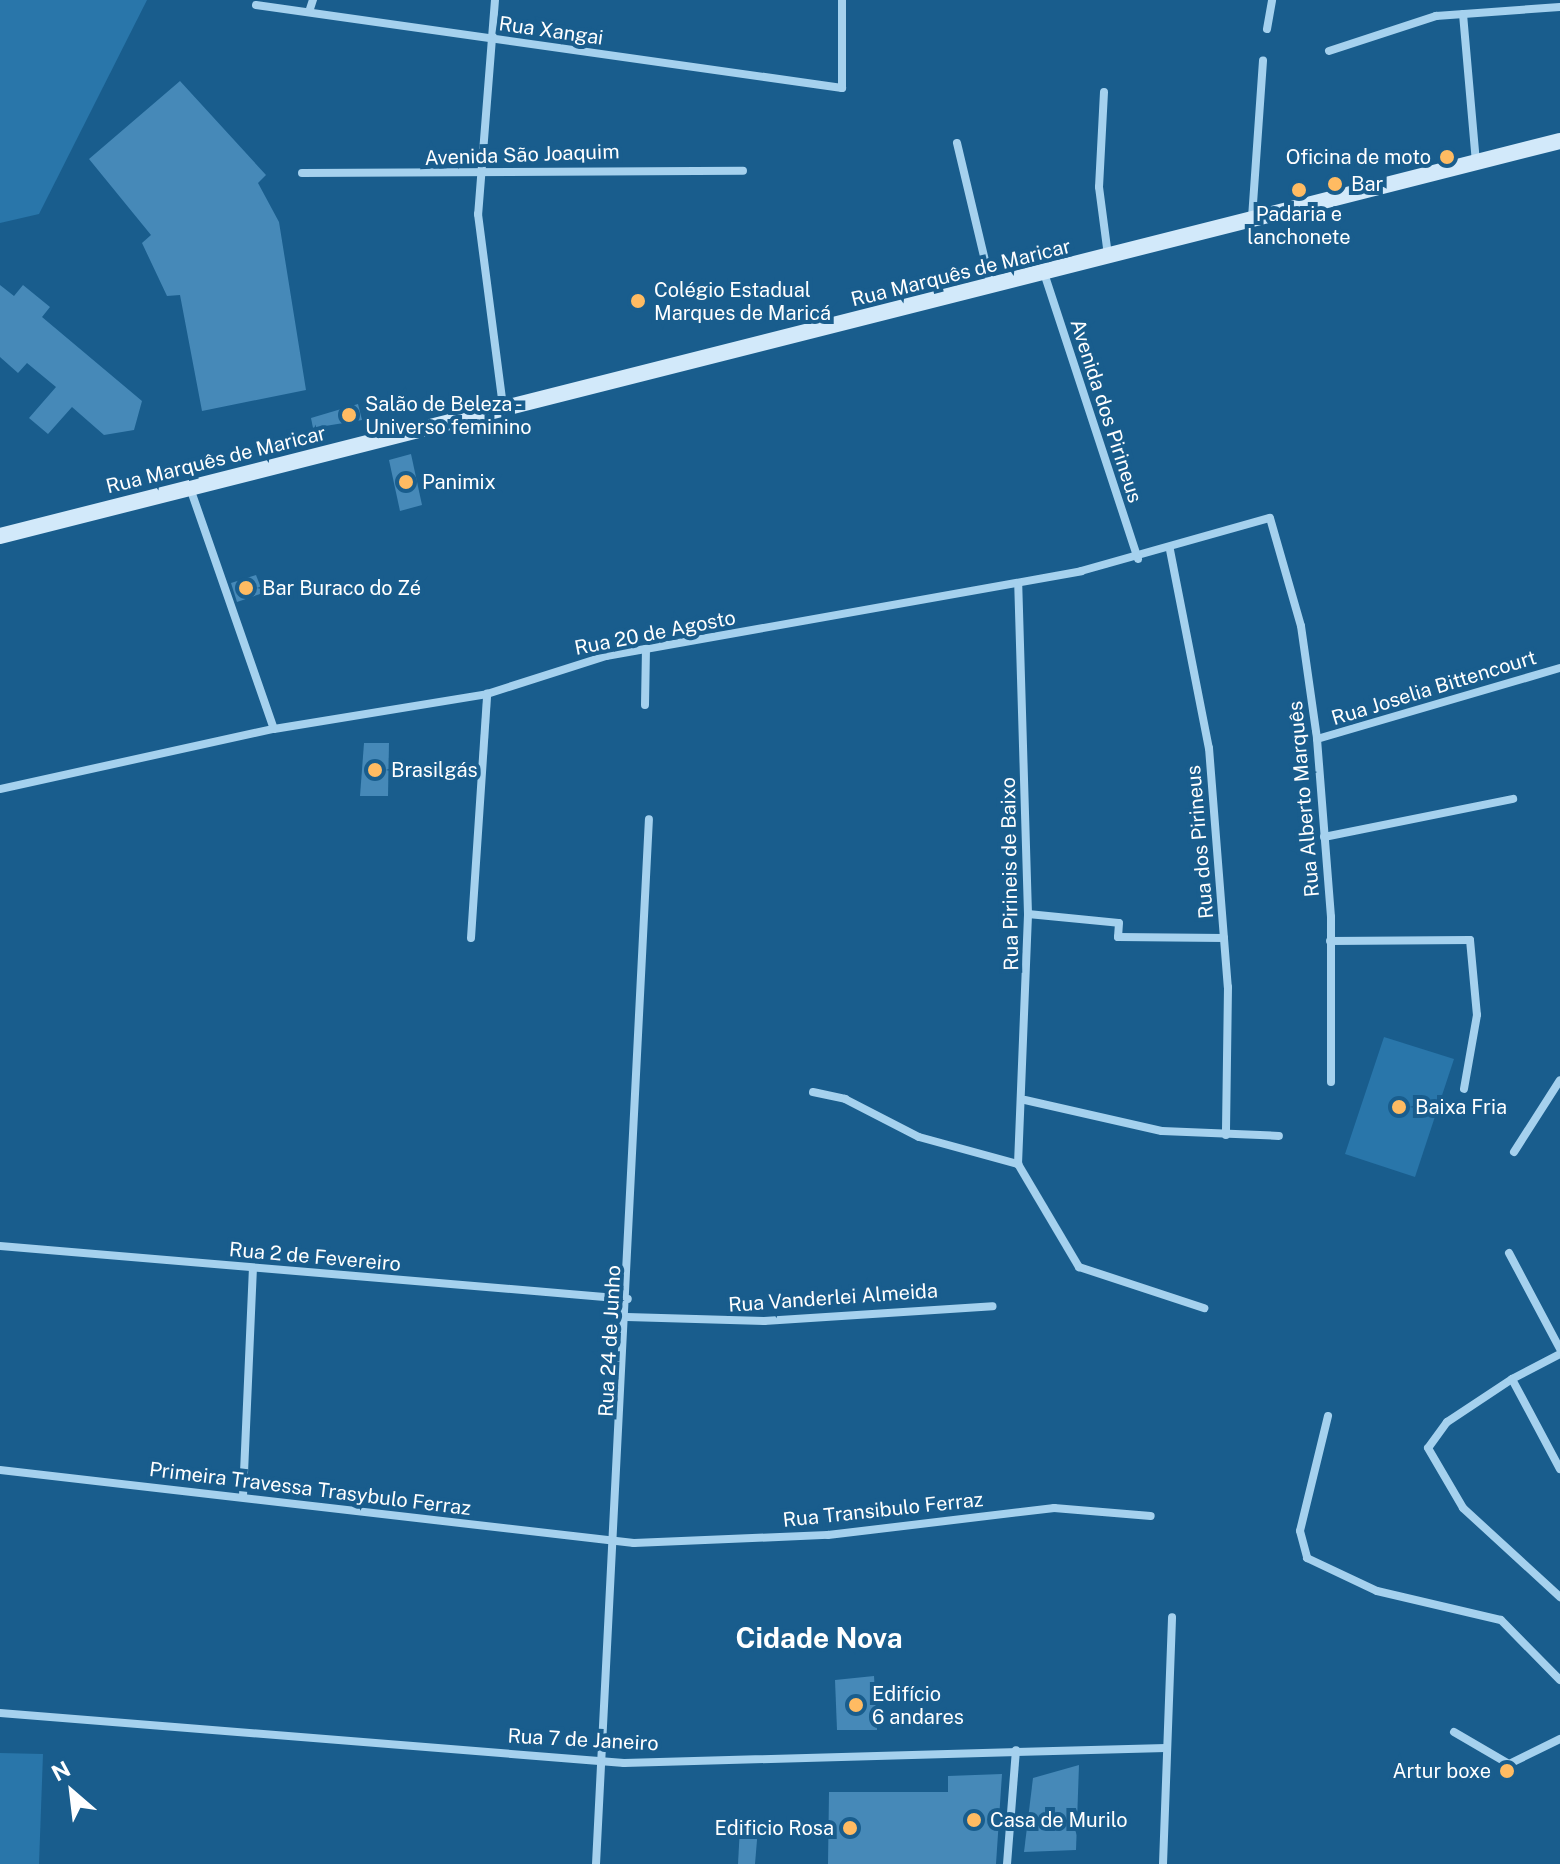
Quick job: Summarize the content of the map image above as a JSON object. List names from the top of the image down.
{
  "streets": {
    "main road": ["Rua Marquês de Maricar"],
    "street": [
      "Rua Xangai",
      "Avenida São Joaquim",
      "Avenida dos Pirineus",
      "Rua 20 de Agosto",
      "Rua Joselia Bittencourt",
      "Rua Alberto Marquês",
      "Rua dos Pirineus",
      "Rua Pirineis de Baixo",
      "Rua 2 de Fevereiro",
      "Rua Vanderlei Almeida",
      "Rua 24 de Junho",
      "Primeira Travessa Trasybulo Ferraz",
      "Rua Transibulo Ferraz",
      "Rua 7 de Janeiro"
    ]
  },
  "crossings": [
    ["Rua Marquês de Maricar", "Avenida dos Pirineus"],
    ["Avenida dos Pirineus", "Rua 20 de Agosto"],
    ["Rua 20 de Agosto", "Rua Alberto Marquês"],
    ["Rua 20 de Agosto", "Rua dos Pirineus"],
    ["Rua 20 de Agosto", "Rua Pirineis de Baixo"],
    ["Rua Joselia Bittencourt", "Rua Alberto Marquês"],
    ["Rua 2 de Fevereiro", "Rua 24 de Junho"],
    ["Rua Vanderlei Almeida", "Rua 24 de Junho"],
    ["Rua 24 de Junho", "Primeira Travessa Trasybulo Ferraz"],
    ["Rua 24 de Junho", "Rua Transibulo Ferraz"],
    ["Rua 24 de Junho", "Rua 7 de Janeiro"],
    ["Primeira Travessa Trasybulo Ferraz", "Rua Transibulo Ferraz"]
  ],
  "districts": ["Cidade Nova"],
  "places": [
    "Oficina de moto",
    "Bar",
    "Padaria e lanchonete",
    "Colégio Estadual Marques de Maricá",
    "Salão de Beleza - Universo feminino",
    "Panimix",
    "Bar Buraco do Zé",
    "Brasilgás",
    "Baixa Fria",
    "Edifício 6 andares",
    "Artur boxe",
    "Casa de Murilo",
    "Edificio Rosa"
  ],
  "north": "top left"
}
